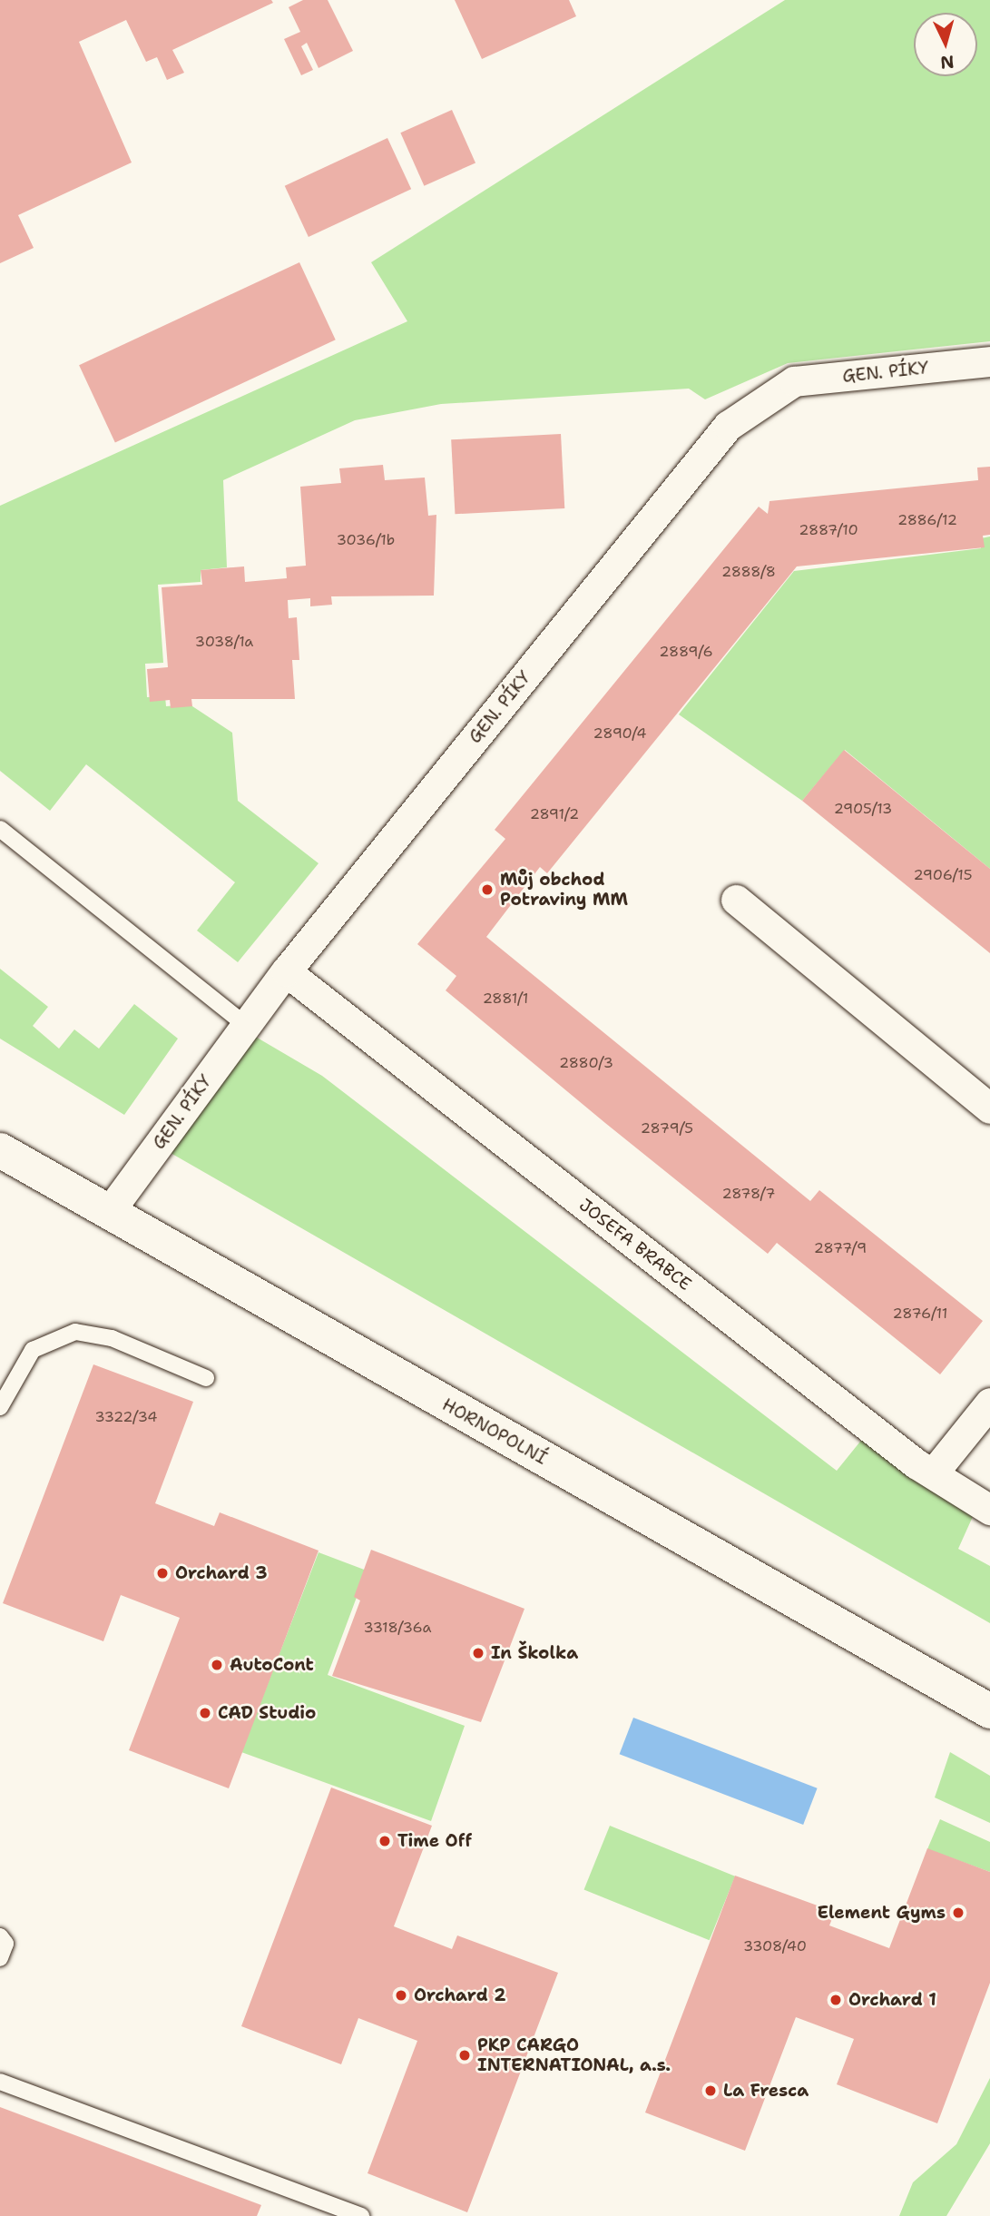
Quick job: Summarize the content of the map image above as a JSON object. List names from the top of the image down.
{
  "streets": {
    "street": ["GEN. PÍKY", "JOSEFA BRABCE", "HORNOPOLNÍ"]
  },
  "crossings": [
    ["GEN. PÍKY", "JOSEFA BRABCE"],
    ["GEN. PÍKY", "HORNOPOLNÍ"]
  ],
  "places": [
    "Můj obchod Potraviny MM",
    "Orchard 3",
    "In Školka",
    "AutoCont",
    "CAD Studio",
    "Time Off",
    "Element Gyms",
    "Orchard 2",
    "Orchard 1",
    "PKP CARGO INTERNATIONAL, a.s.",
    "La Fresca"
  ],
  "house_numbers": [
    "2886/12",
    "2887/10",
    "3036/1b",
    "2888/8",
    "3038/1a",
    "2889/6",
    "2890/4",
    "2905/13",
    "2891/2",
    "2906/15",
    "2881/1",
    "2880/3",
    "2879/5",
    "2878/7",
    "2877/9",
    "2876/11",
    "3322/34",
    "3318/36a",
    "3308/40"
  ],
  "north": "bottom"
}
